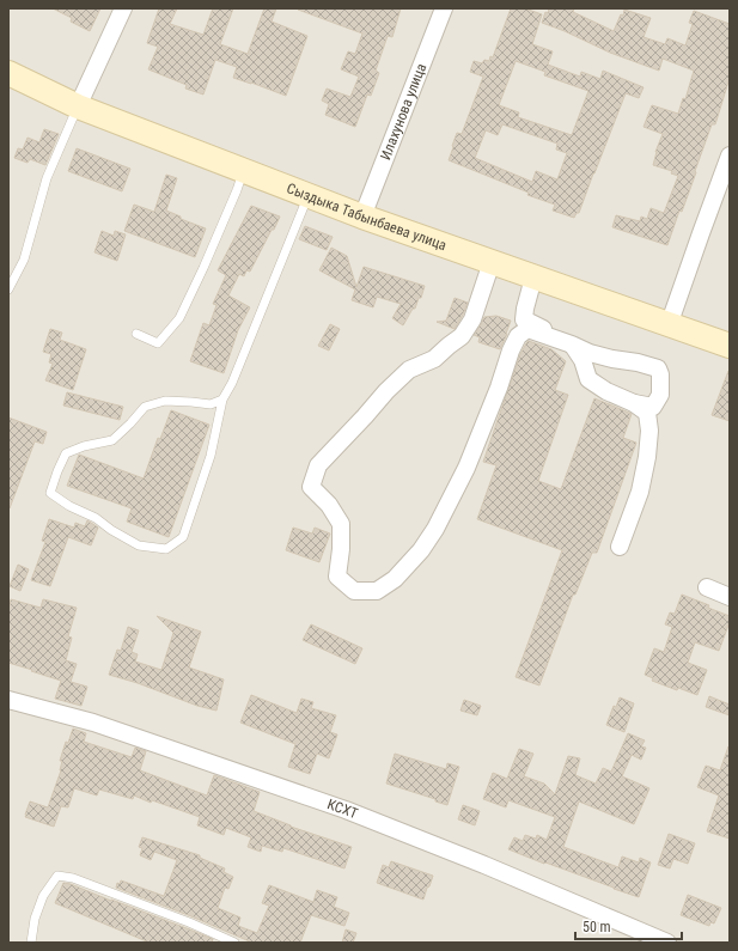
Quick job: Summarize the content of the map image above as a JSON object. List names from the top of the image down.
{
  "streets": {
    "street": ["Илахунова улица", "Сыздыка Табынбаева улица", "КСХТ"]
  },
  "crossings": [
    ["Илахунова улица", "Сыздыка Табынбаева улица"]
  ],
  "scale_bar": "50 m"
}
